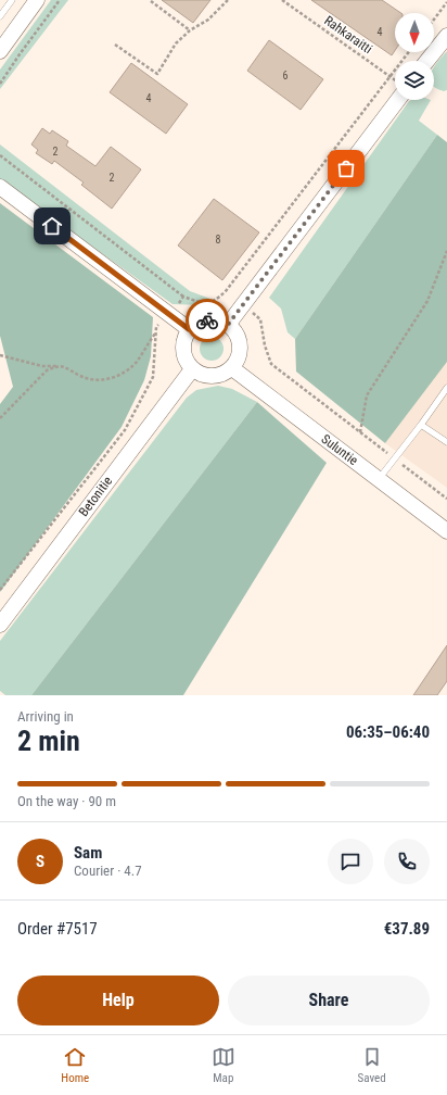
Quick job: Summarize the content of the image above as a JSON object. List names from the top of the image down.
{
  "streets": {
    "street": ["Suluntie", "Betonitie"],
    "path": ["Rahkaraitti"]
  },
  "crossings": [
    ["Suluntie", "Betonitie"]
  ],
  "house_numbers": [
    "4",
    "6",
    "4",
    "2",
    "2",
    "8"
  ],
  "north": "bottom",
  "page": {
    "heading": ["2 min", "Arriving in", "06:35–06:40"],
    "panel": [
      "Sam",
      "Courier · 4.7",
      "Order #7517",
      "€37.89"
    ],
    "bar": "On the way · 90 m",
    "round": "S",
    "buttons": ["Help", "Share"],
    "tabs": ["Home", "Map", "Saved"]
  }
}
